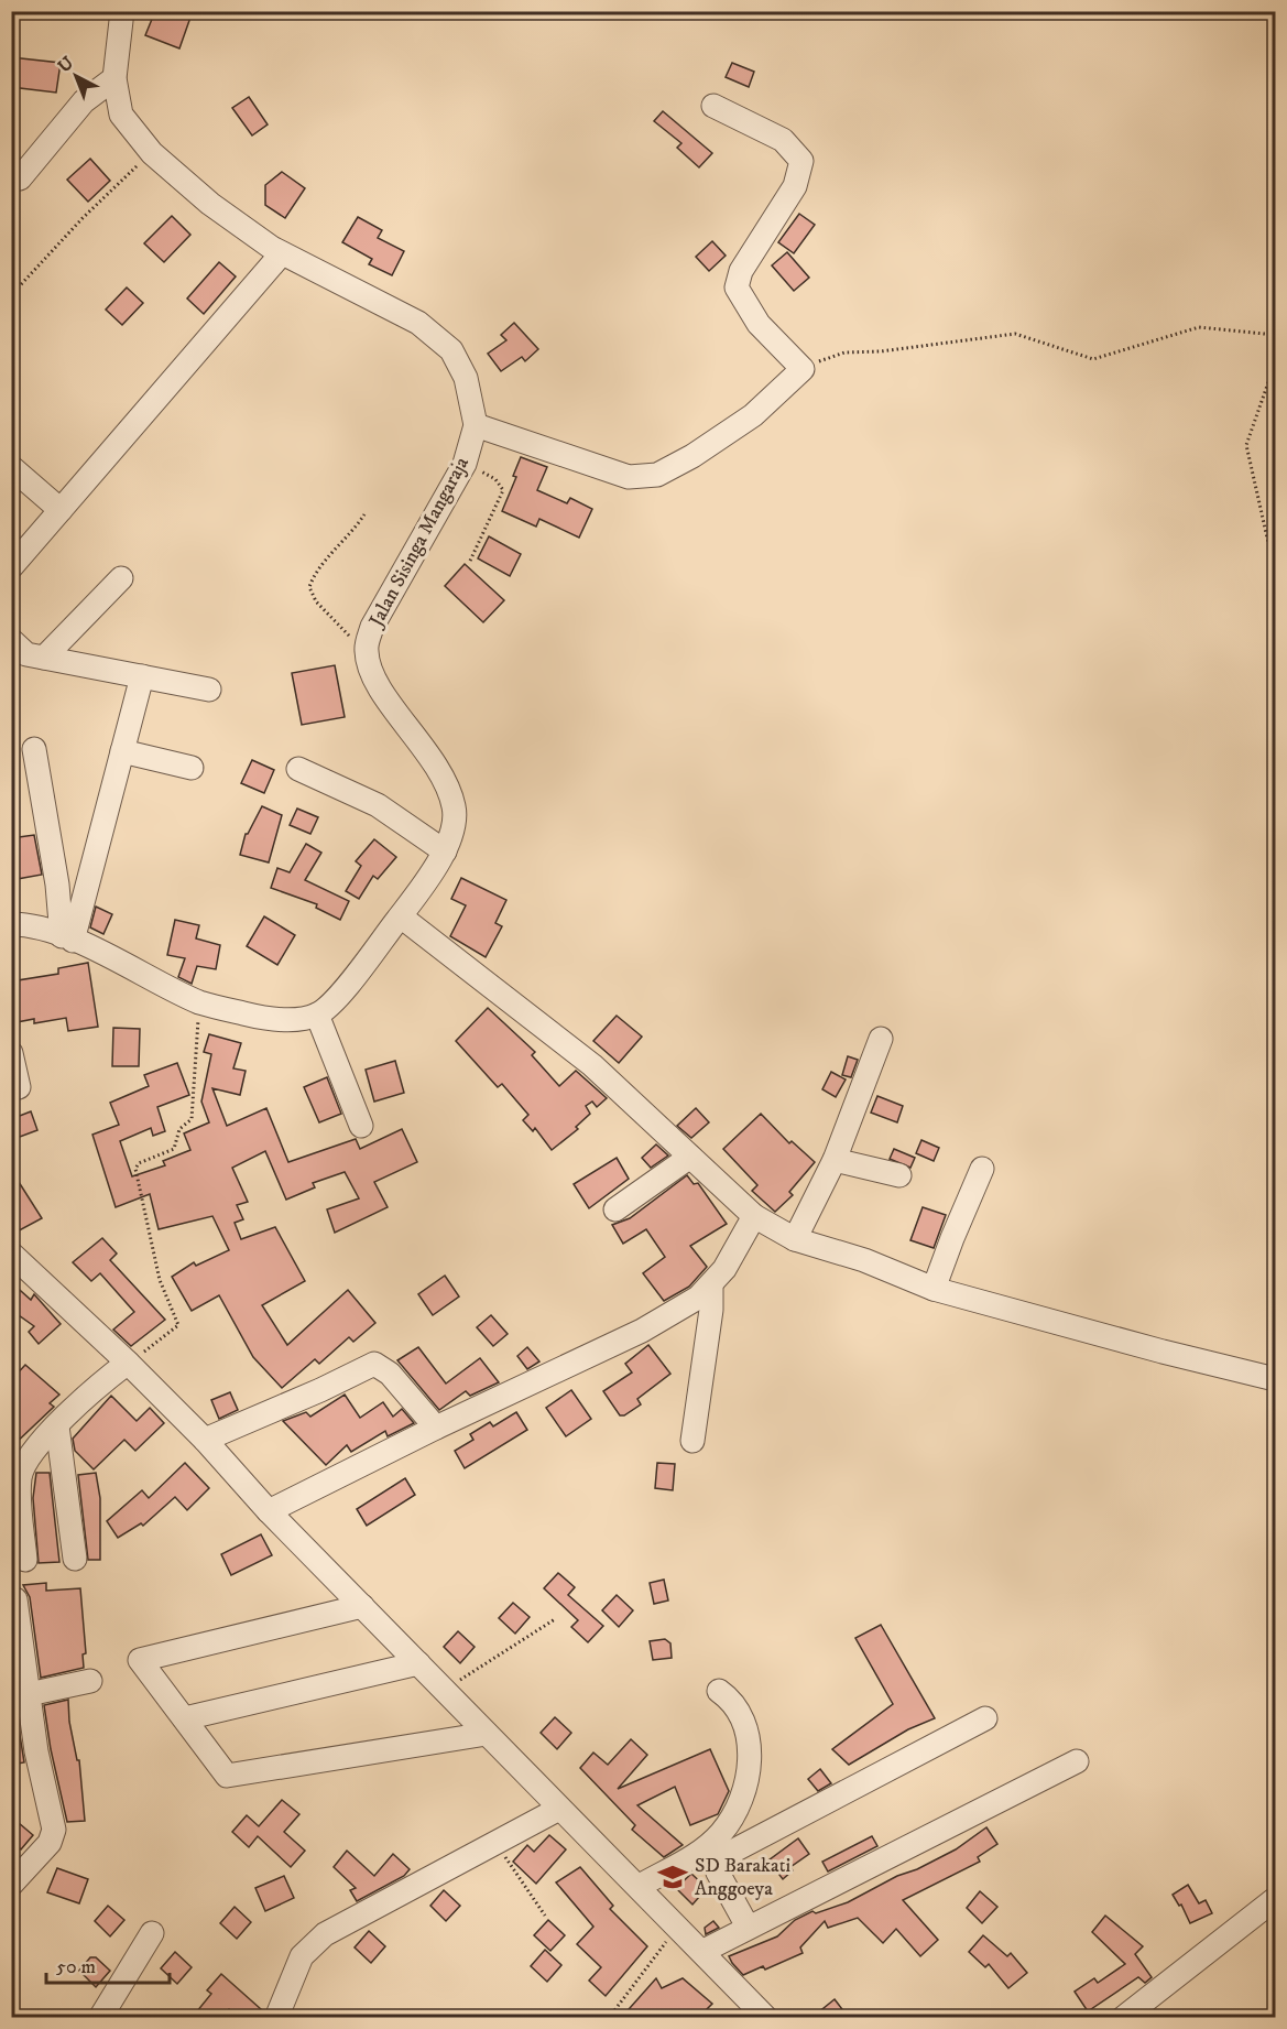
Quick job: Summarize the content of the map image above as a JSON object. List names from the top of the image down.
{
  "streets": {
    "street": ["Jalan Sisinga Mangaraja"]
  },
  "places": {
    "school or university": ["SD Barakati Anggoeya"]
  },
  "scale_bar": "50 m",
  "north": "top left"
}
